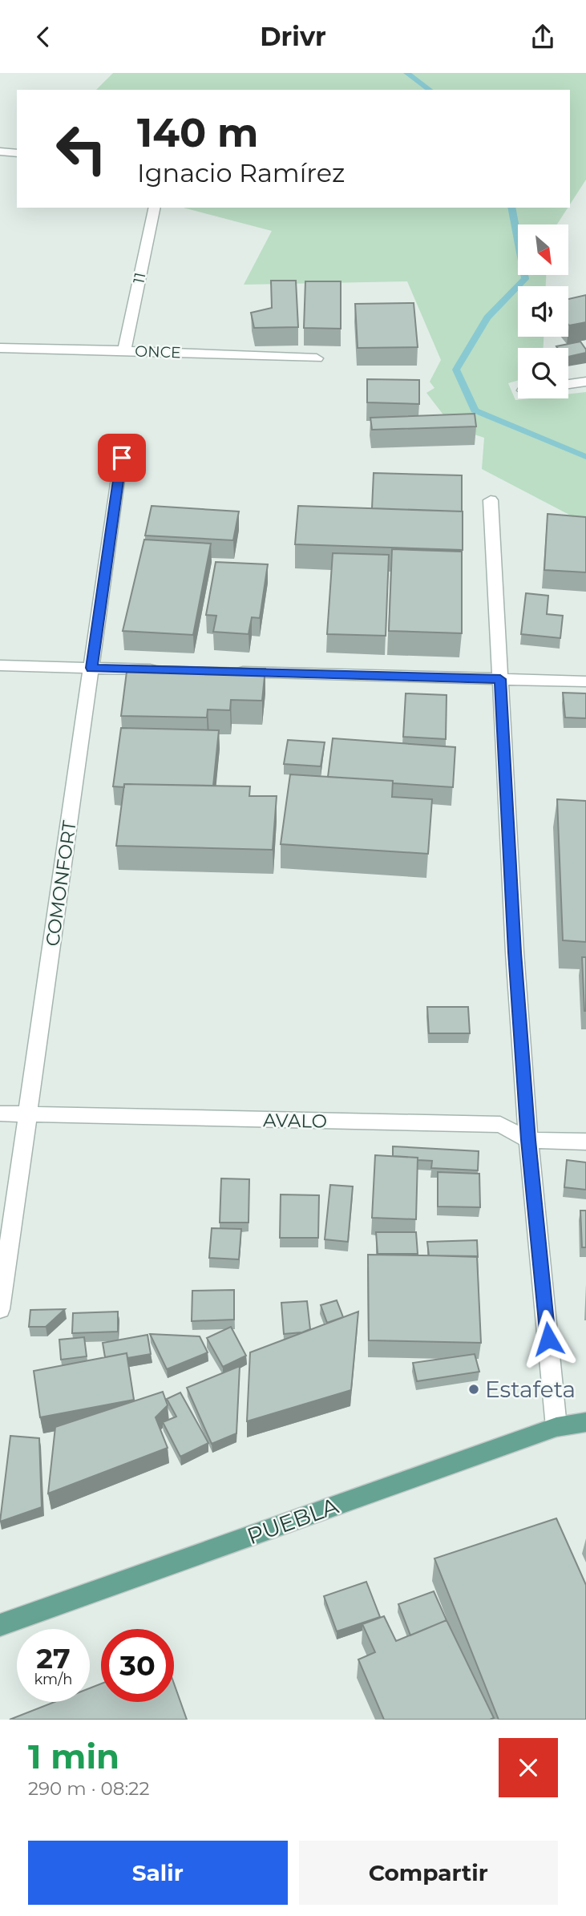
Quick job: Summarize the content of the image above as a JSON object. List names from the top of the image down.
{
  "streets": {
    "main road": ["PUEBLA"],
    "street": [
      "11",
      "ONCE",
      "COMONFORT",
      "AVALO"
    ]
  },
  "crossings": [
    ["11", "ONCE"],
    ["COMONFORT", "AVALO"]
  ],
  "places": ["Estafeta"],
  "north": "bottom right",
  "page": {
    "header": "Drivr",
    "turn": ["140 m", "Ignacio Ramírez"],
    "speed": "27 km/h",
    "limit": "30",
    "heading": ["1 min", "290 m · 08:22"],
    "buttons": ["Salir", "Compartir"]
  }
}
